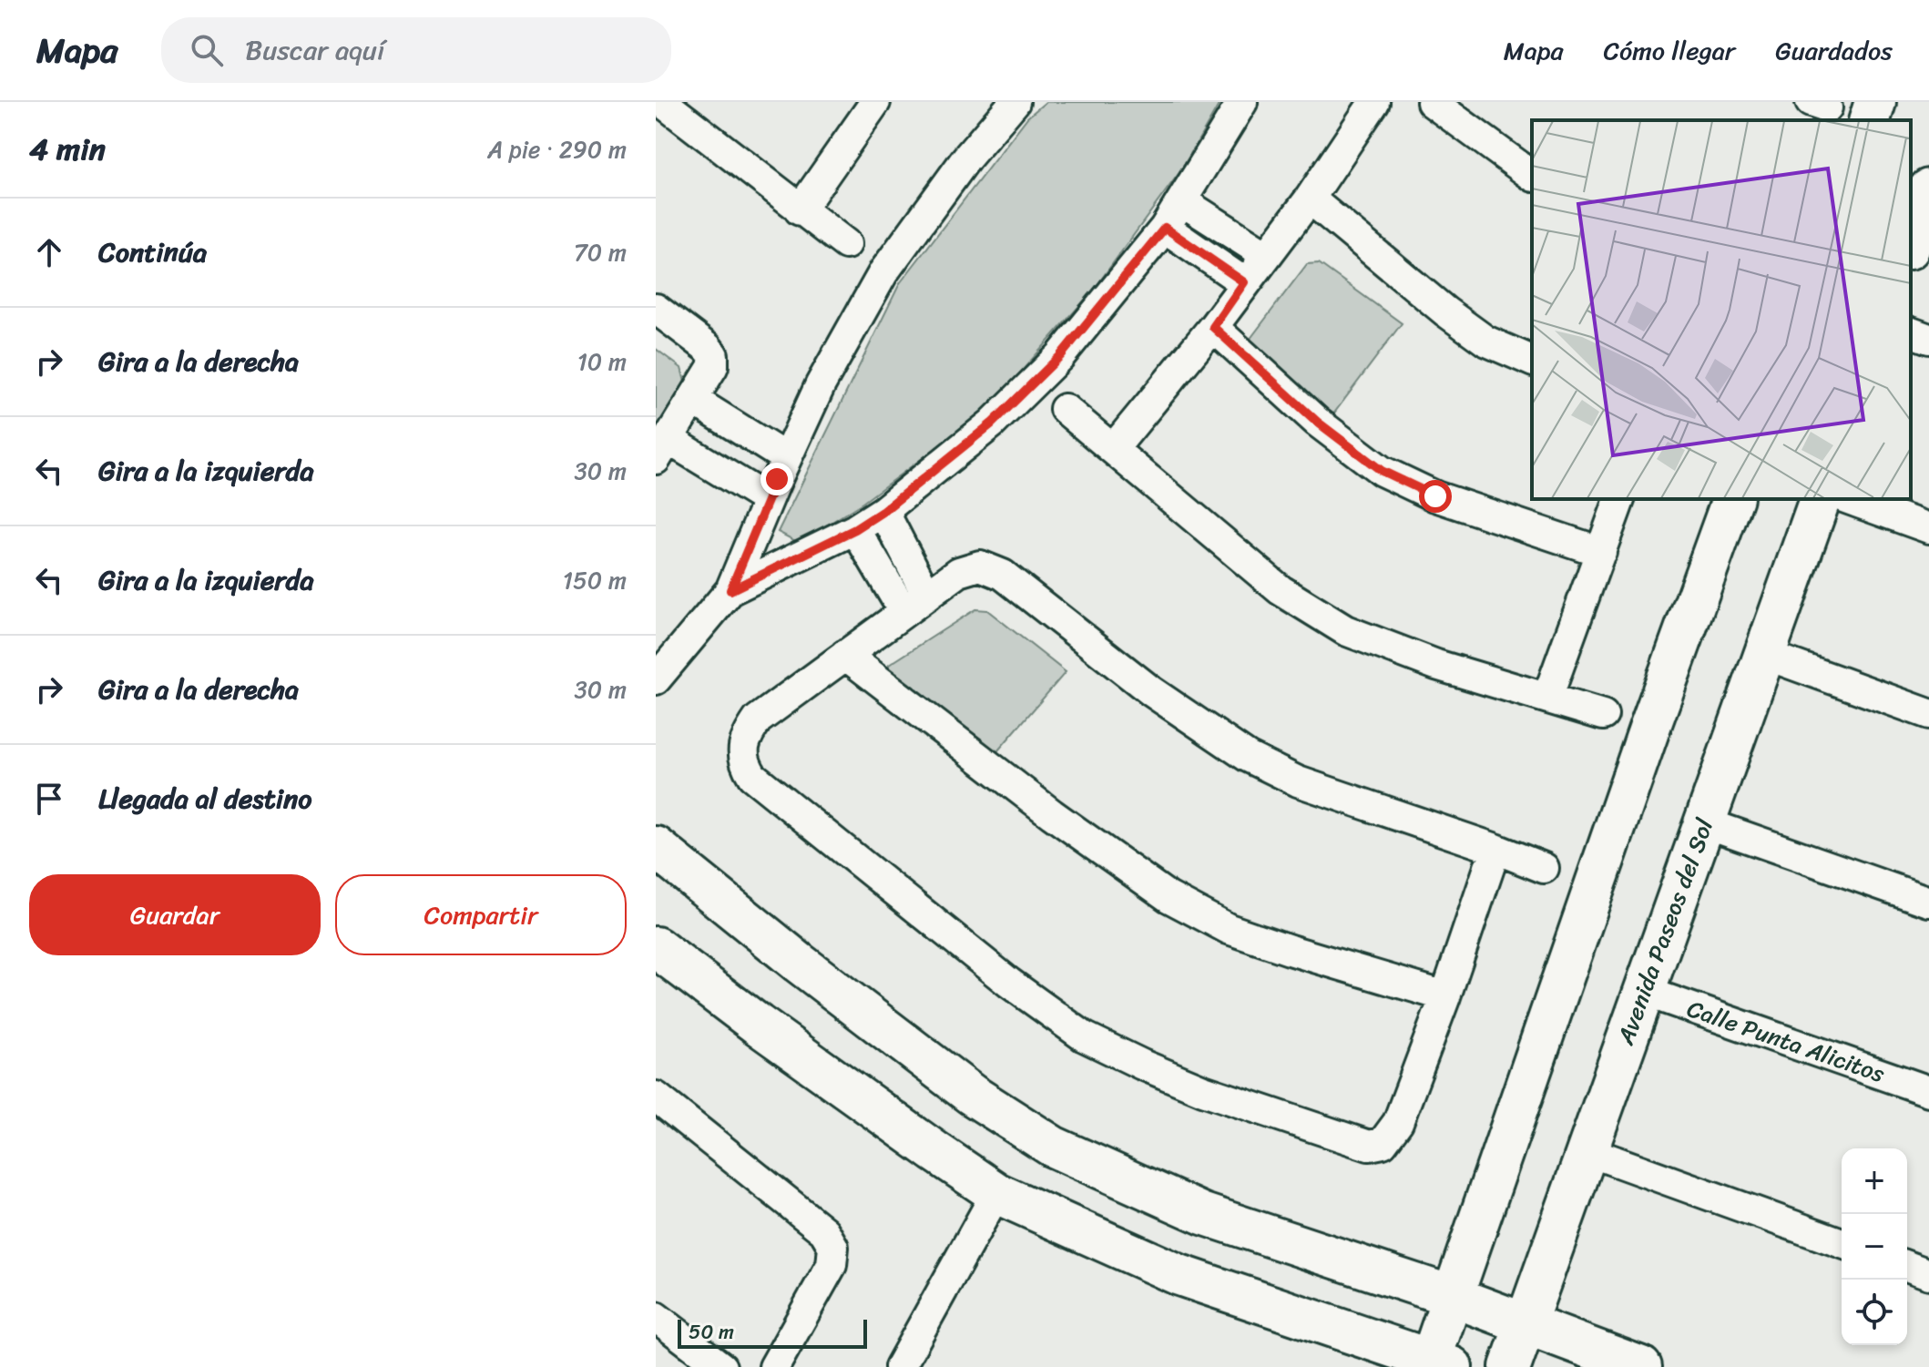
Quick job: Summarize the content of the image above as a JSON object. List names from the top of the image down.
{
  "streets": {
    "street": ["Avenida Paseos del Sol", "Calle Punta Alicitos"]
  },
  "crossings": [
    ["Avenida Paseos del Sol", "Calle Punta Alicitos"]
  ],
  "scale_bar": "50 m",
  "page": {
    "header": "Mapa",
    "search": "Buscar aquí",
    "nav": ["Mapa", "Cómo llegar", "Guardados"],
    "heading": ["4 min", "A pie · 290 m"],
    "list": [
      ["Continúa", "70 m"],
      ["Gira a la derecha", "10 m"],
      ["Gira a la izquierda", "30 m"],
      ["Gira a la izquierda", "150 m"],
      ["Gira a la derecha", "30 m"],
      "Llegada al destino"
    ],
    "buttons": ["Guardar", "Compartir"],
    "map_buttons": ["+", "−"],
    "scale": "50 m"
  }
}
